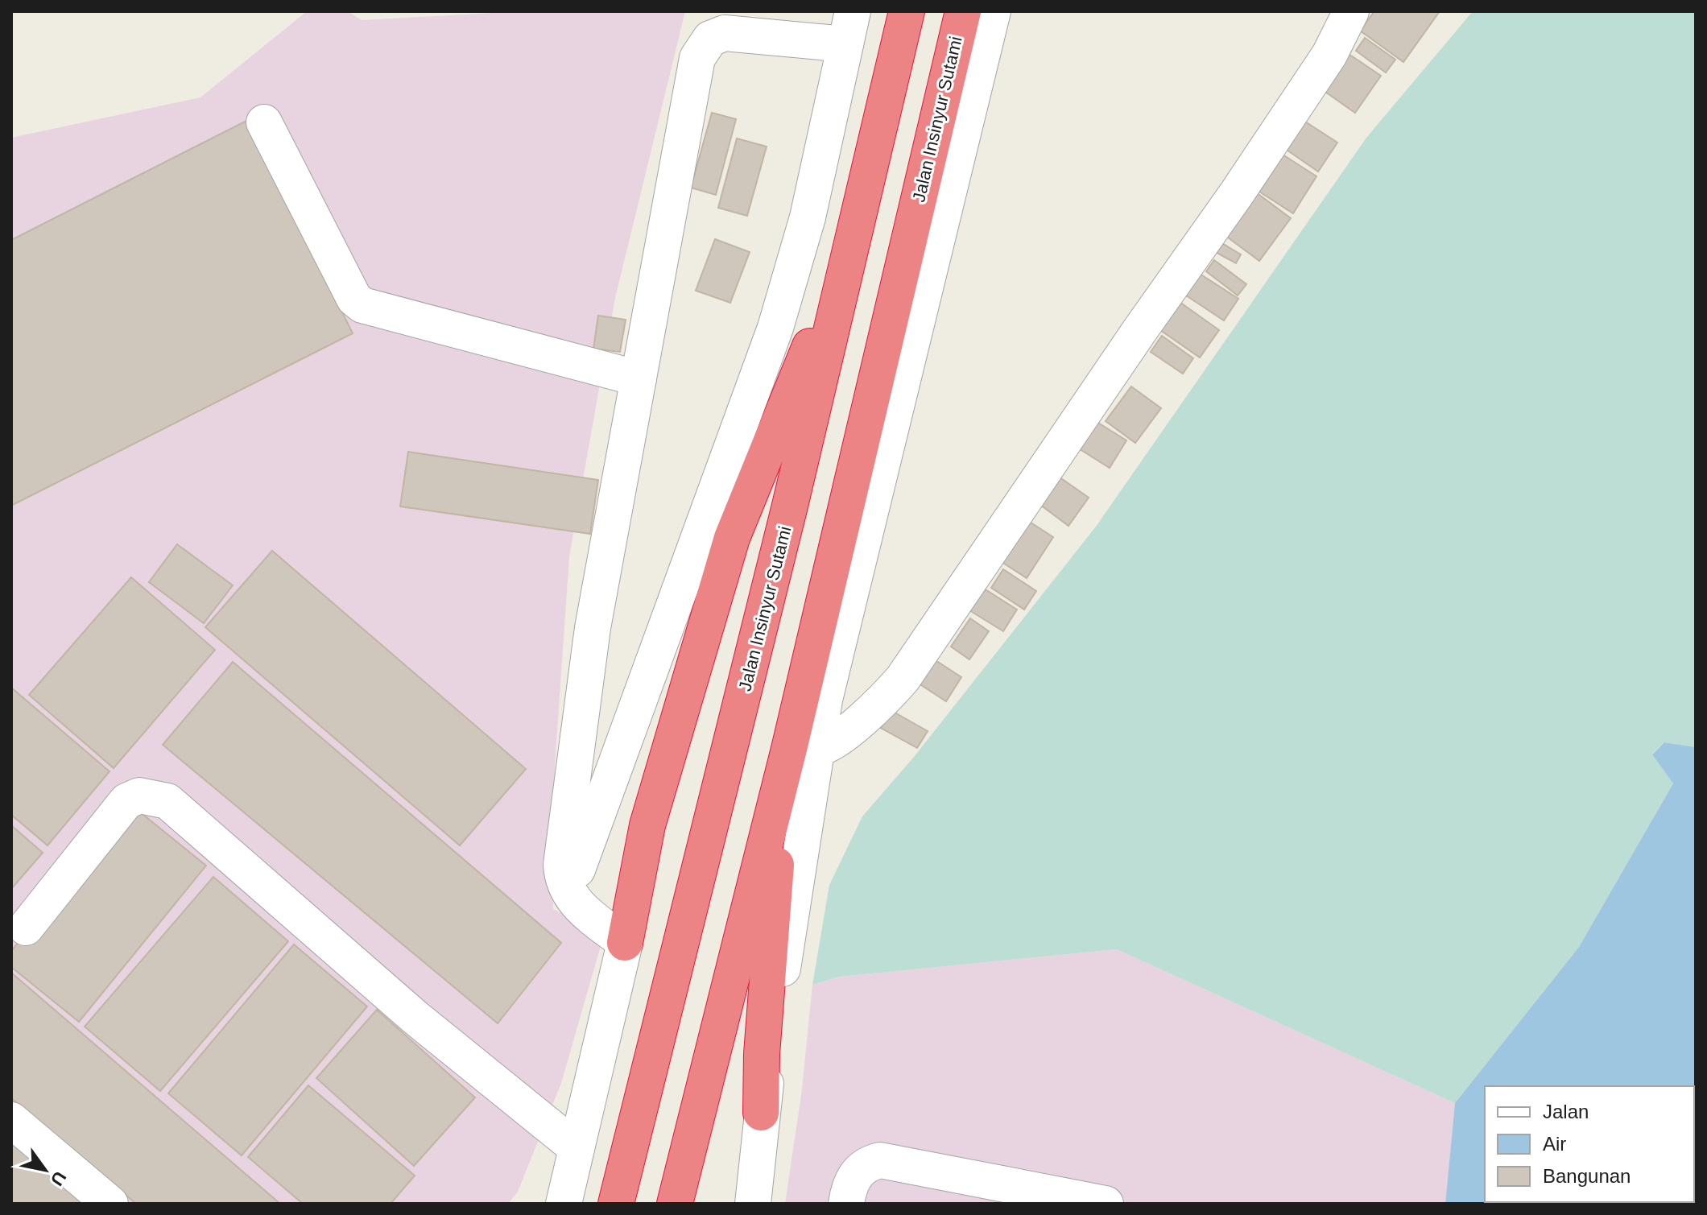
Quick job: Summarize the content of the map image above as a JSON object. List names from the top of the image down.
{
  "streets": {
    "highway": ["Jalan Insinyur Sutami"]
  },
  "legend": ["Jalan", "Air", "Bangunan"],
  "north": "bottom right"
}
